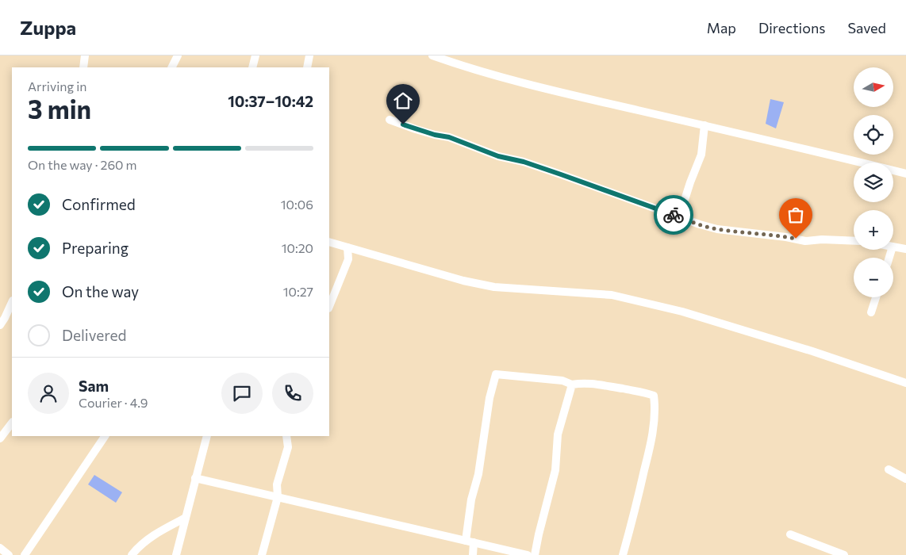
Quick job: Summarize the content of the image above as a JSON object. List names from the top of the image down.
{
  "north": "right",
  "page": {
    "header": "Zuppa",
    "nav": ["Map", "Directions", "Saved"],
    "map_buttons": ["+", "−"],
    "heading": ["3 min", "Arriving in", "10:37–10:42"],
    "panel": ["Sam", "Courier · 4.9"],
    "bar": "On the way · 260 m",
    "list": [
      ["Confirmed", "10:06"],
      ["Preparing", "10:20"],
      ["On the way", "10:27"],
      "Delivered"
    ]
  }
}
